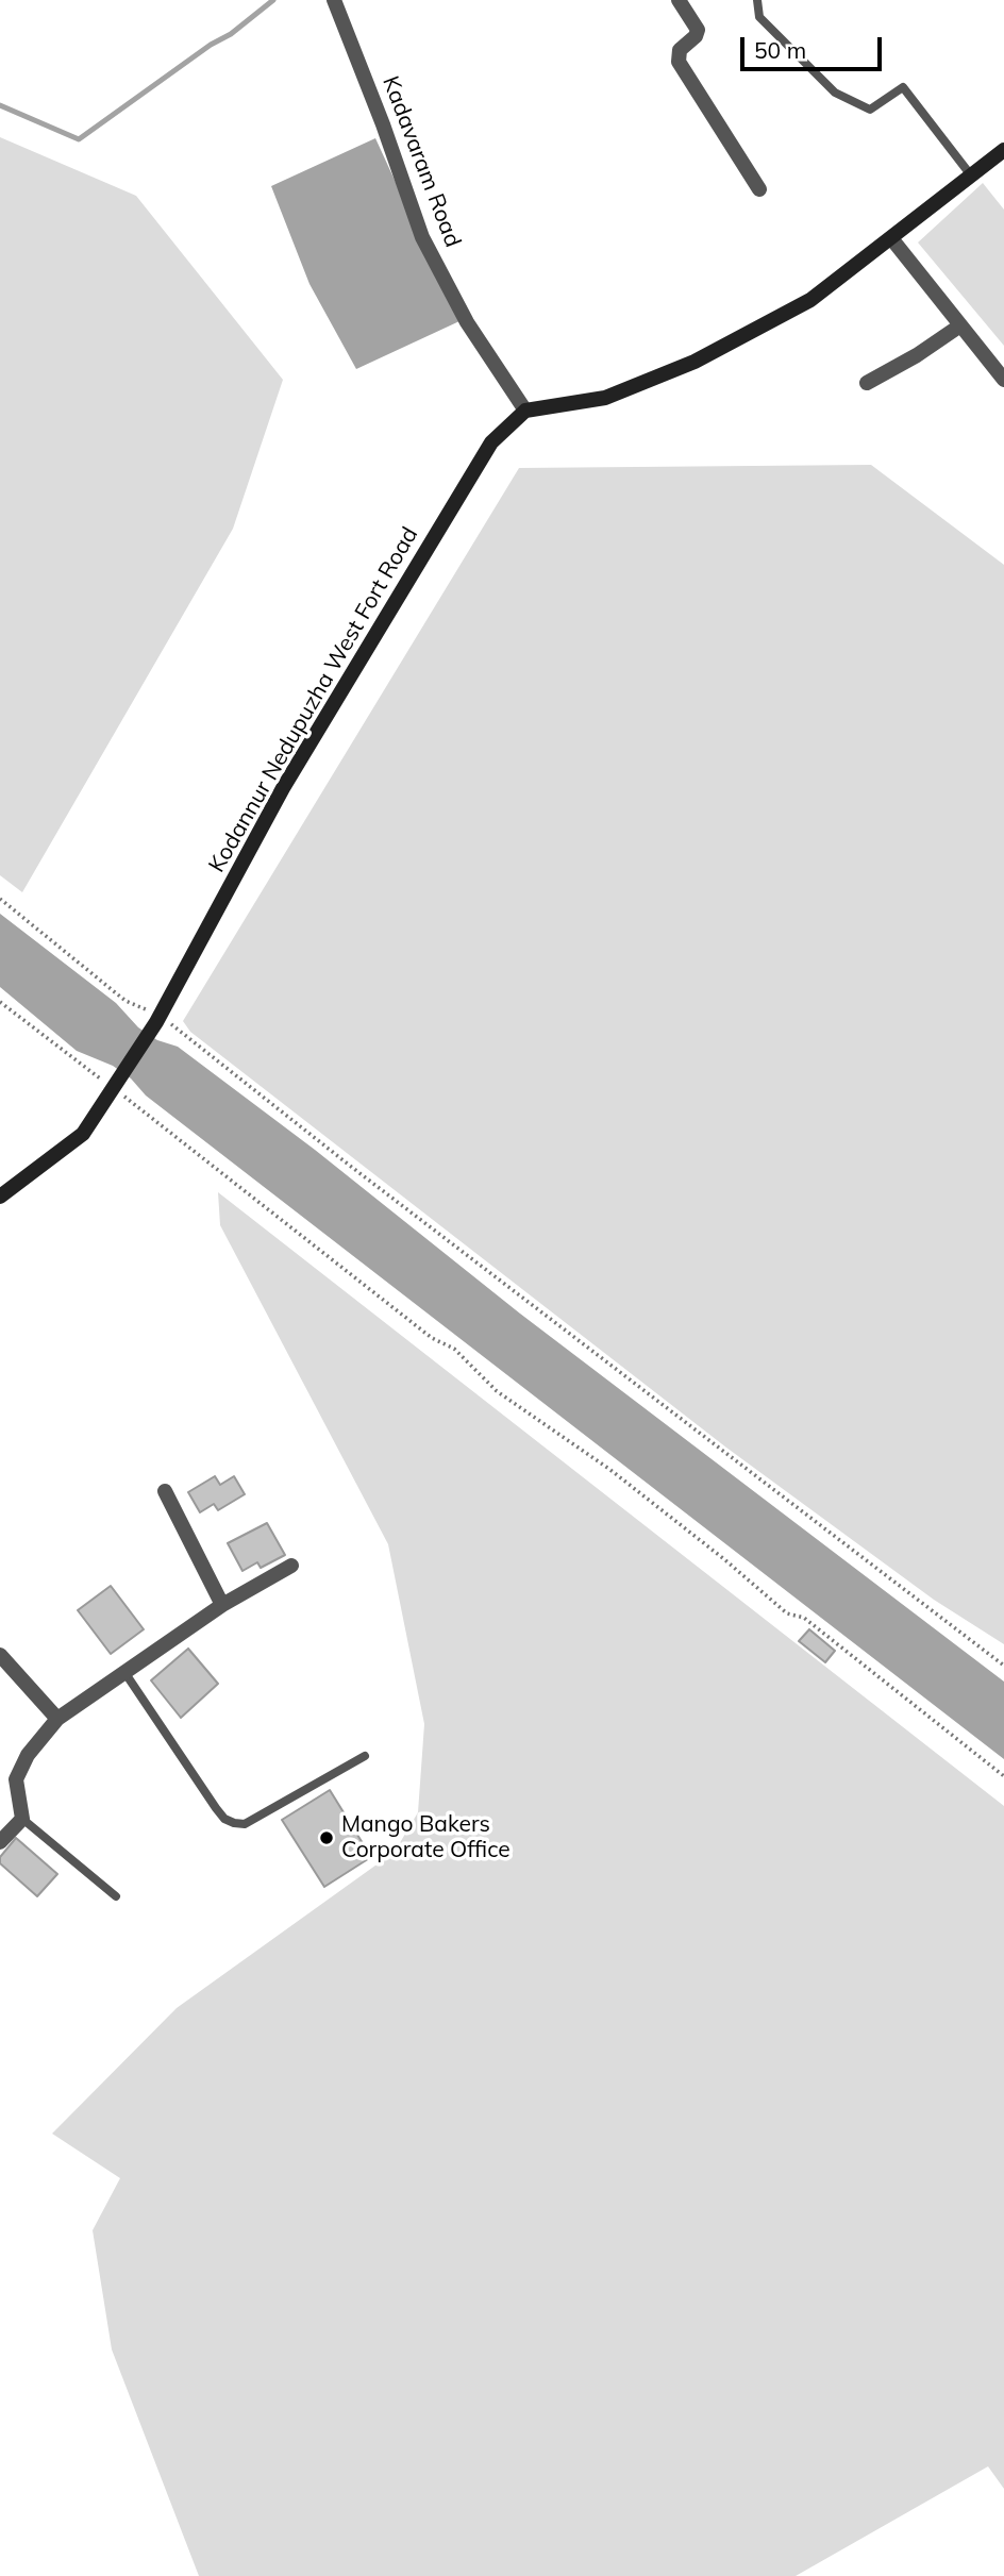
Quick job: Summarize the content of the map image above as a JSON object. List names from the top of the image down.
{
  "streets": {
    "main road": ["Kodannur Nedupuzha West Fort Road"],
    "street": ["Kadavaram Road"]
  },
  "crossings": [
    ["Kadavaram Road", "Kodannur Nedupuzha West Fort Road"]
  ],
  "places": ["Mango Bakers Corporate Office"],
  "scale_bar": "50 m"
}
